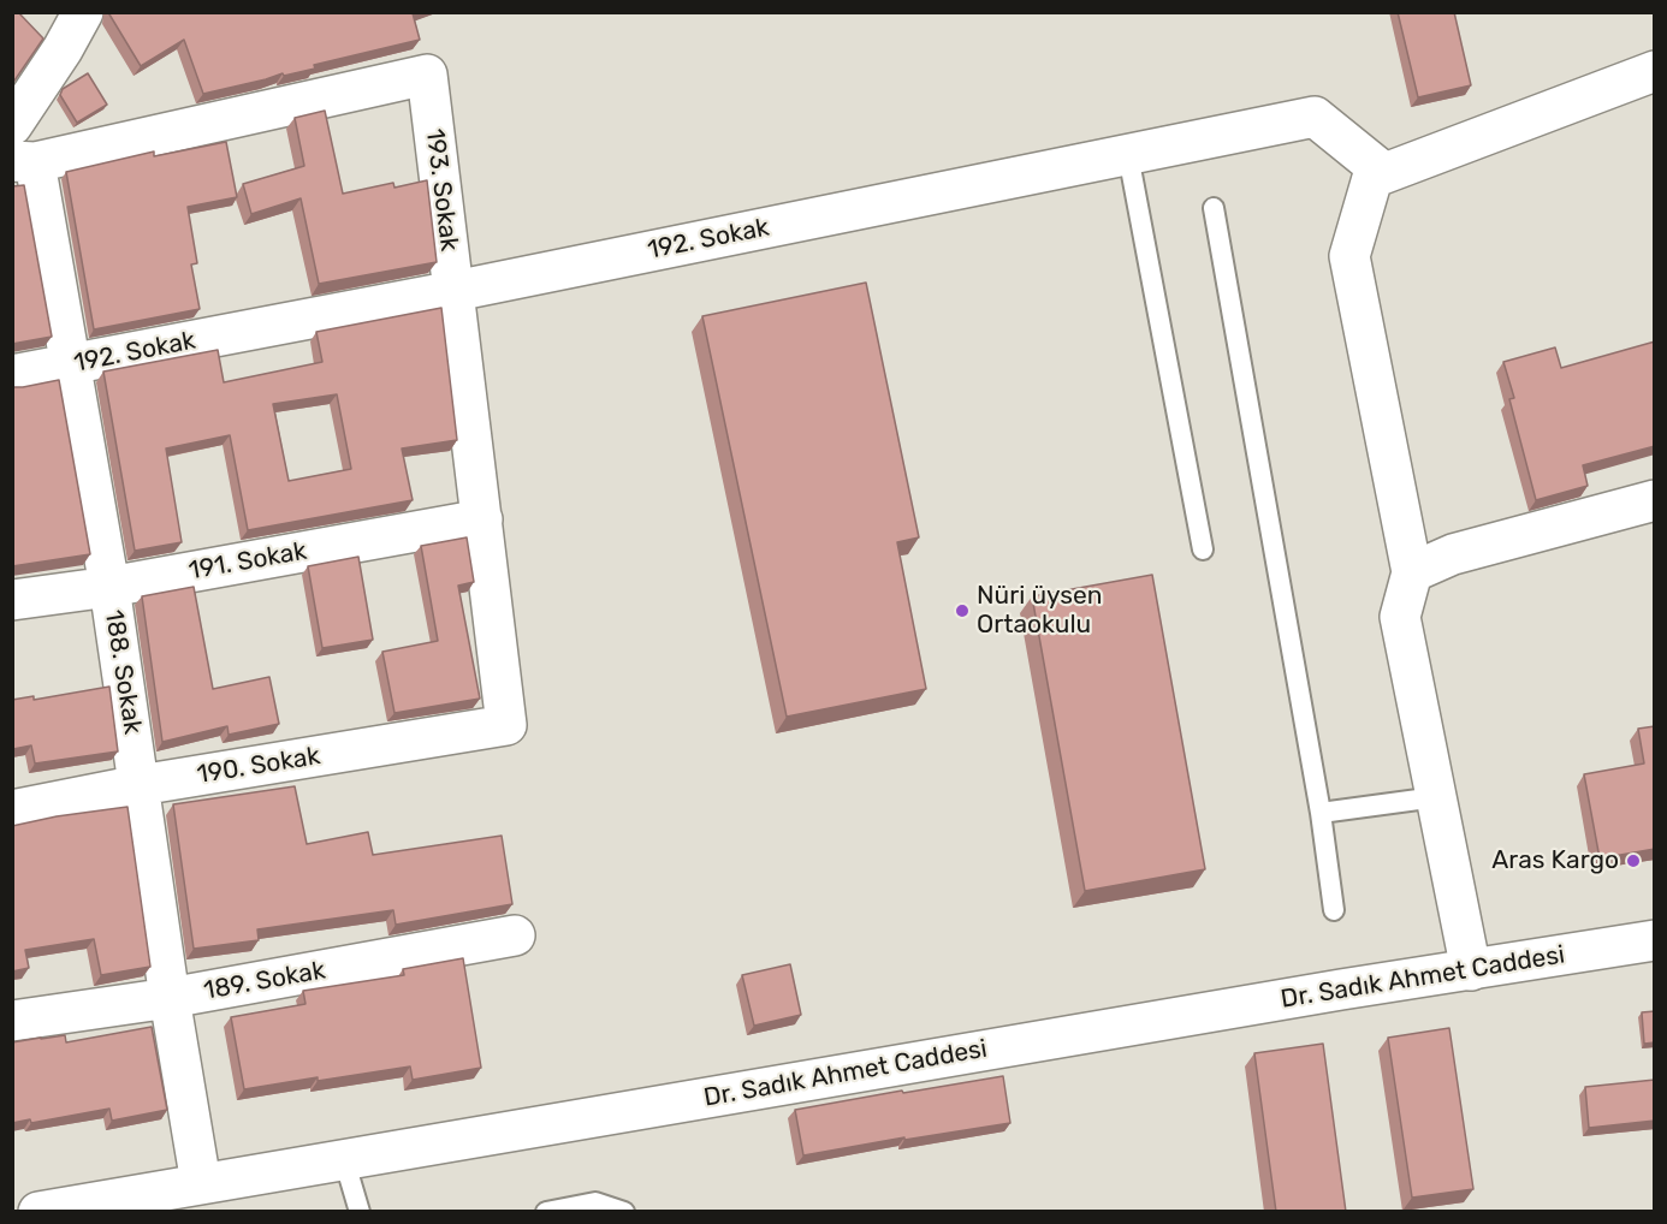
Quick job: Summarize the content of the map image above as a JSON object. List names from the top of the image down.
{
  "streets": {
    "street": [
      "193. Sokak",
      "192. Sokak",
      "191. Sokak",
      "188. Sokak",
      "190. Sokak",
      "Dr. Sadık Ahmet Caddesi",
      "189. Sokak"
    ]
  },
  "crossings": [
    ["193. Sokak", "192. Sokak"],
    ["193. Sokak", "191. Sokak"],
    ["193. Sokak", "188. Sokak"],
    ["193. Sokak", "190. Sokak"],
    ["192. Sokak", "188. Sokak"],
    ["191. Sokak", "188. Sokak"],
    ["188. Sokak", "190. Sokak"],
    ["188. Sokak", "Dr. Sadık Ahmet Caddesi"],
    ["188. Sokak", "189. Sokak"]
  ],
  "places": ["Nüri üysen Ortaokulu", "Aras Kargo"]
}
